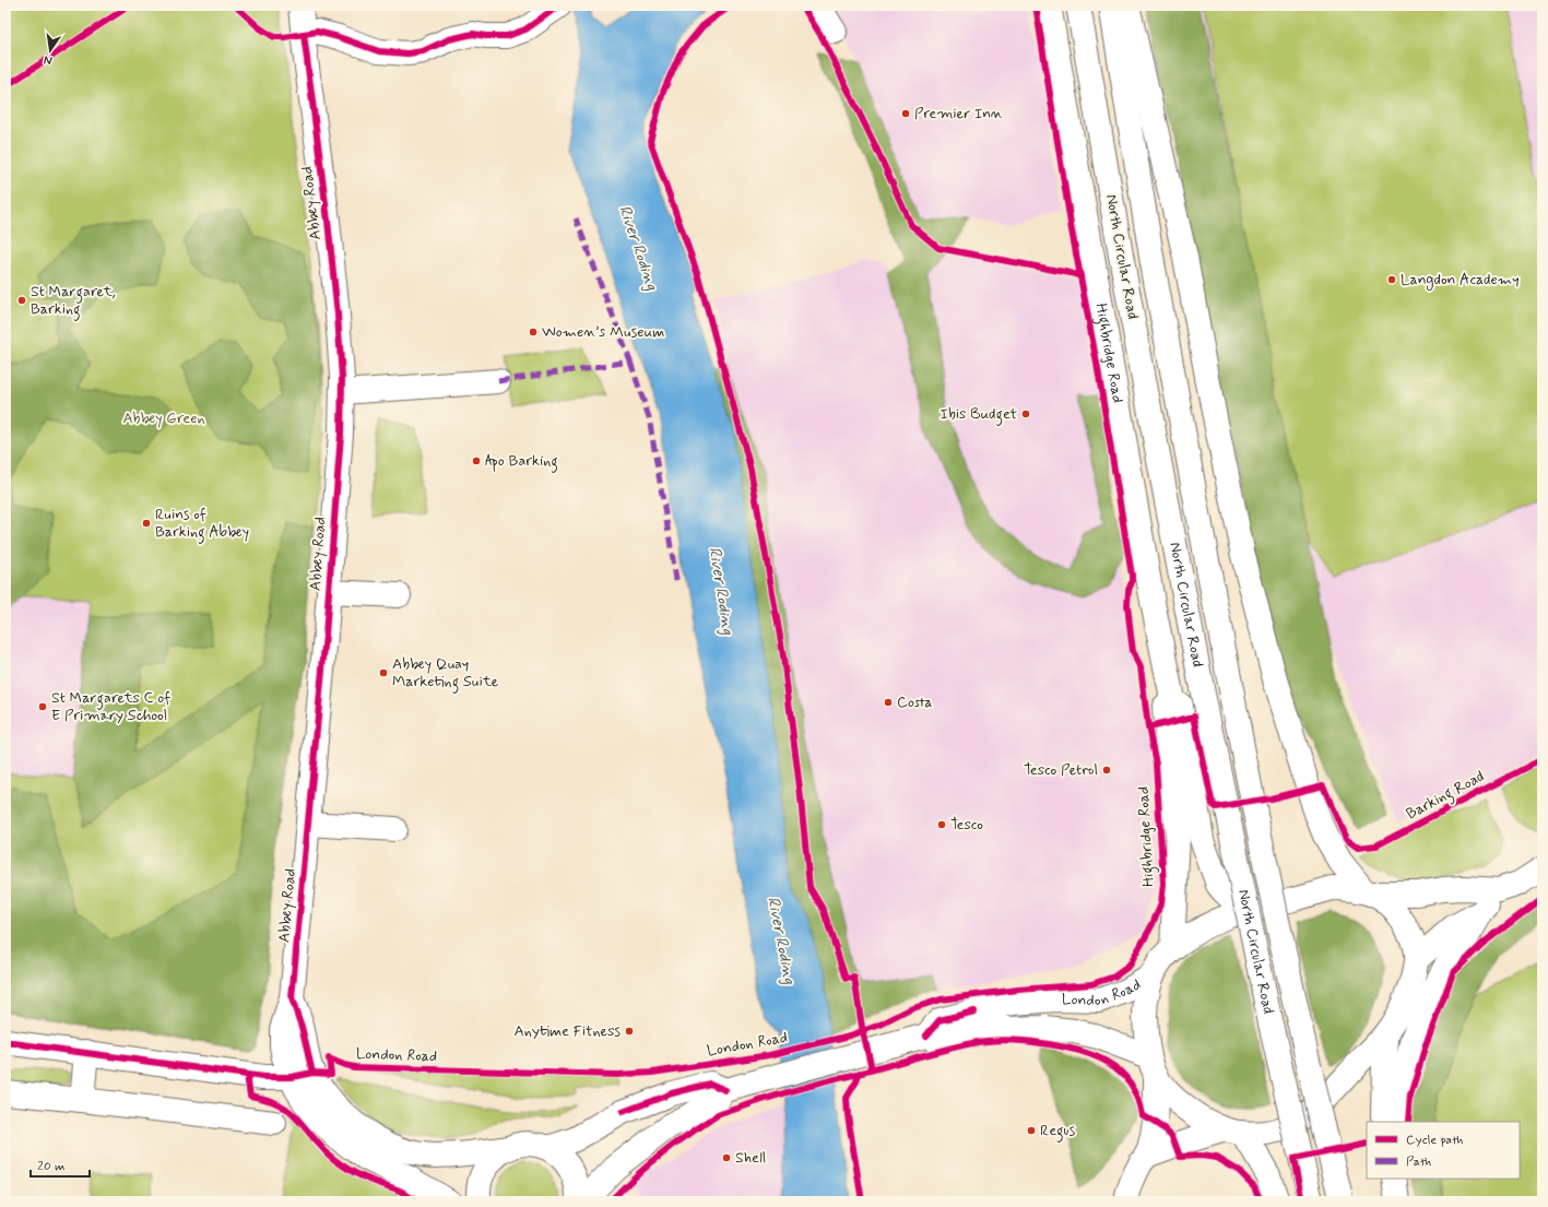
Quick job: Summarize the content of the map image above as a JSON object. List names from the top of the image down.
{
  "streets": {
    "main road": [
      "Abbey Road",
      "North Circular Road",
      "Highbridge Road",
      "London Road"
    ],
    "cycle path": ["Barking Road"]
  },
  "water": ["River Roding"],
  "parks": ["Abbey Green"],
  "places": [
    "Premier Inn",
    "Langdon Academy",
    "St Margaret, Barking",
    "Women’s Museum",
    "Ibis Budget",
    "Apo Barking",
    "Ruins of Barking Abbey",
    "Abbey Quay Marketing Suite",
    "Costa",
    "St Margarets C of E Primary School",
    "Tesco Petrol",
    "Tesco",
    "Anytime Fitness",
    "Regus",
    "Shell"
  ],
  "legend": ["Cycle path", "Path"],
  "scale_bar": "20 m",
  "north": "bottom"
}
